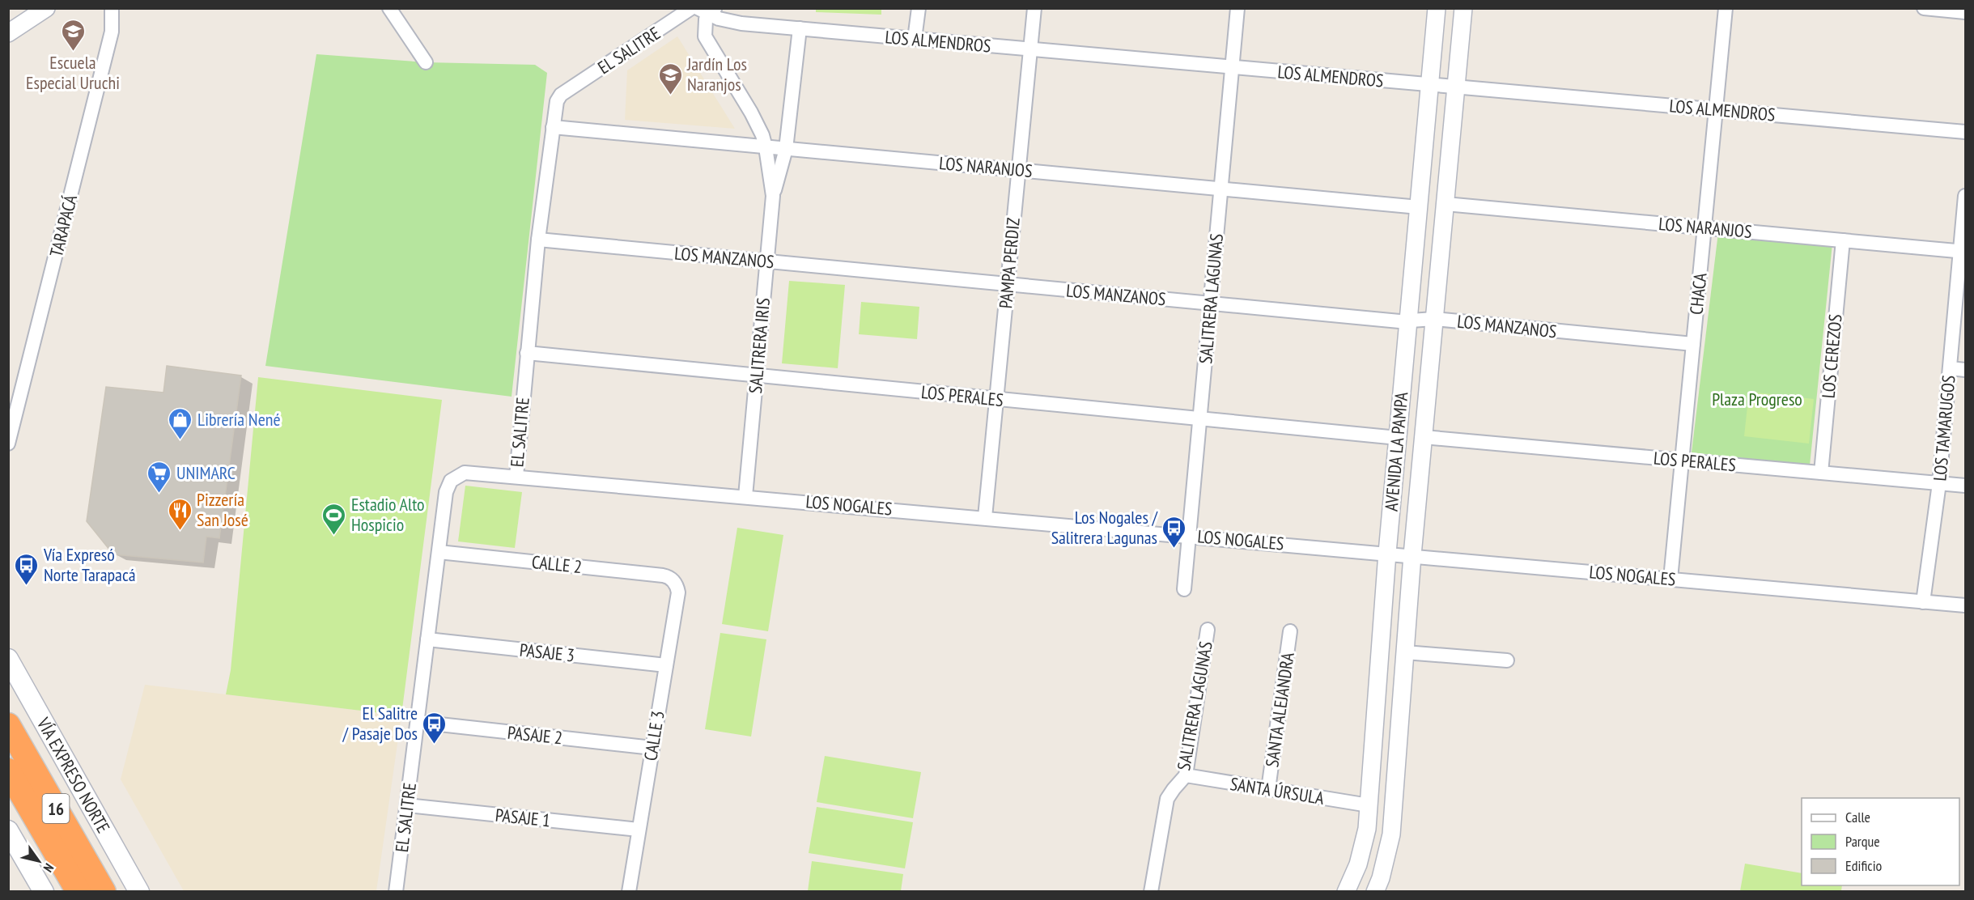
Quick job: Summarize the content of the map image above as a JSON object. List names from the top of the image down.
{
  "streets": {
    "highway": ["16"],
    "main road": ["VÍA EXPRESO NORTE"],
    "street": [
      "LOS ALMENDROS",
      "EL SALITRE",
      "LOS NARANJOS",
      "TARAPACÁ",
      "LOS MANZANOS",
      "PAMPA PERDIZ",
      "CHACA",
      "SALITRERA LAGUNAS",
      "SALITRERA IRIS",
      "LOS CEREZOS",
      "LOS PERALES",
      "LOS TAMARUGOS",
      "AVENIDA LA PAMPA",
      "LOS NOGALES",
      "CALLE 2",
      "PASAJE 3",
      "SANTA ALEJANDRA",
      "PASAJE 2",
      "CALLE 3",
      "SANTA ÚRSULA",
      "PASAJE 1"
    ]
  },
  "crossings": [
    ["LOS ALMENDROS", "PAMPA PERDIZ"],
    ["LOS ALMENDROS", "CHACA"],
    ["LOS ALMENDROS", "SALITRERA LAGUNAS"],
    ["LOS ALMENDROS", "SALITRERA IRIS"],
    ["LOS ALMENDROS", "AVENIDA LA PAMPA"],
    ["EL SALITRE", "LOS NARANJOS"],
    ["EL SALITRE", "LOS MANZANOS"],
    ["EL SALITRE", "LOS PERALES"],
    ["EL SALITRE", "LOS NOGALES"],
    ["EL SALITRE", "CALLE 2"],
    ["EL SALITRE", "PASAJE 3"],
    ["EL SALITRE", "PASAJE 2"],
    ["EL SALITRE", "PASAJE 1"],
    ["LOS NARANJOS", "PAMPA PERDIZ"],
    ["LOS NARANJOS", "CHACA"],
    ["LOS NARANJOS", "SALITRERA LAGUNAS"],
    ["LOS NARANJOS", "SALITRERA IRIS"],
    ["LOS NARANJOS", "LOS CEREZOS"],
    ["LOS NARANJOS", "LOS TAMARUGOS"],
    ["LOS NARANJOS", "AVENIDA LA PAMPA"],
    ["LOS MANZANOS", "PAMPA PERDIZ"],
    ["LOS MANZANOS", "CHACA"],
    ["LOS MANZANOS", "SALITRERA LAGUNAS"],
    ["LOS MANZANOS", "SALITRERA IRIS"],
    ["LOS MANZANOS", "AVENIDA LA PAMPA"],
    ["PAMPA PERDIZ", "LOS PERALES"],
    ["PAMPA PERDIZ", "LOS NOGALES"],
    ["CHACA", "LOS PERALES"],
    ["CHACA", "LOS NOGALES"],
    ["SALITRERA LAGUNAS", "LOS PERALES"],
    ["SALITRERA LAGUNAS", "LOS NOGALES"],
    ["SALITRERA LAGUNAS", "SANTA ÚRSULA"],
    ["SALITRERA IRIS", "LOS PERALES"],
    ["SALITRERA IRIS", "LOS NOGALES"],
    ["LOS CEREZOS", "LOS PERALES"],
    ["LOS PERALES", "LOS TAMARUGOS"],
    ["LOS PERALES", "AVENIDA LA PAMPA"],
    ["LOS TAMARUGOS", "LOS NOGALES"],
    ["AVENIDA LA PAMPA", "LOS NOGALES"],
    ["AVENIDA LA PAMPA", "SANTA ÚRSULA"],
    ["CALLE 2", "CALLE 3"],
    ["PASAJE 3", "CALLE 3"],
    ["SANTA ALEJANDRA", "SANTA ÚRSULA"],
    ["PASAJE 2", "CALLE 3"],
    ["CALLE 3", "PASAJE 1"]
  ],
  "parks": ["Plaza Progreso"],
  "places": {
    "school or university": ["Escuela Especial Uruchi", "Jardín Los Naranjos"],
    "shop": ["Librería Nené"],
    "supermarket": ["UNIMARC"],
    "restaurant": ["Pizzería San José"],
    "sports": ["Estadio Alto Hospicio"],
    "bus stop": ["Los Nogales / Salitrera Lagunas", "Vía Expresó Norte Tarapacá", "El Salitre / Pasaje Dos"]
  },
  "legend": ["Calle", "Parque", "Edificio"],
  "north": "bottom right"
}
